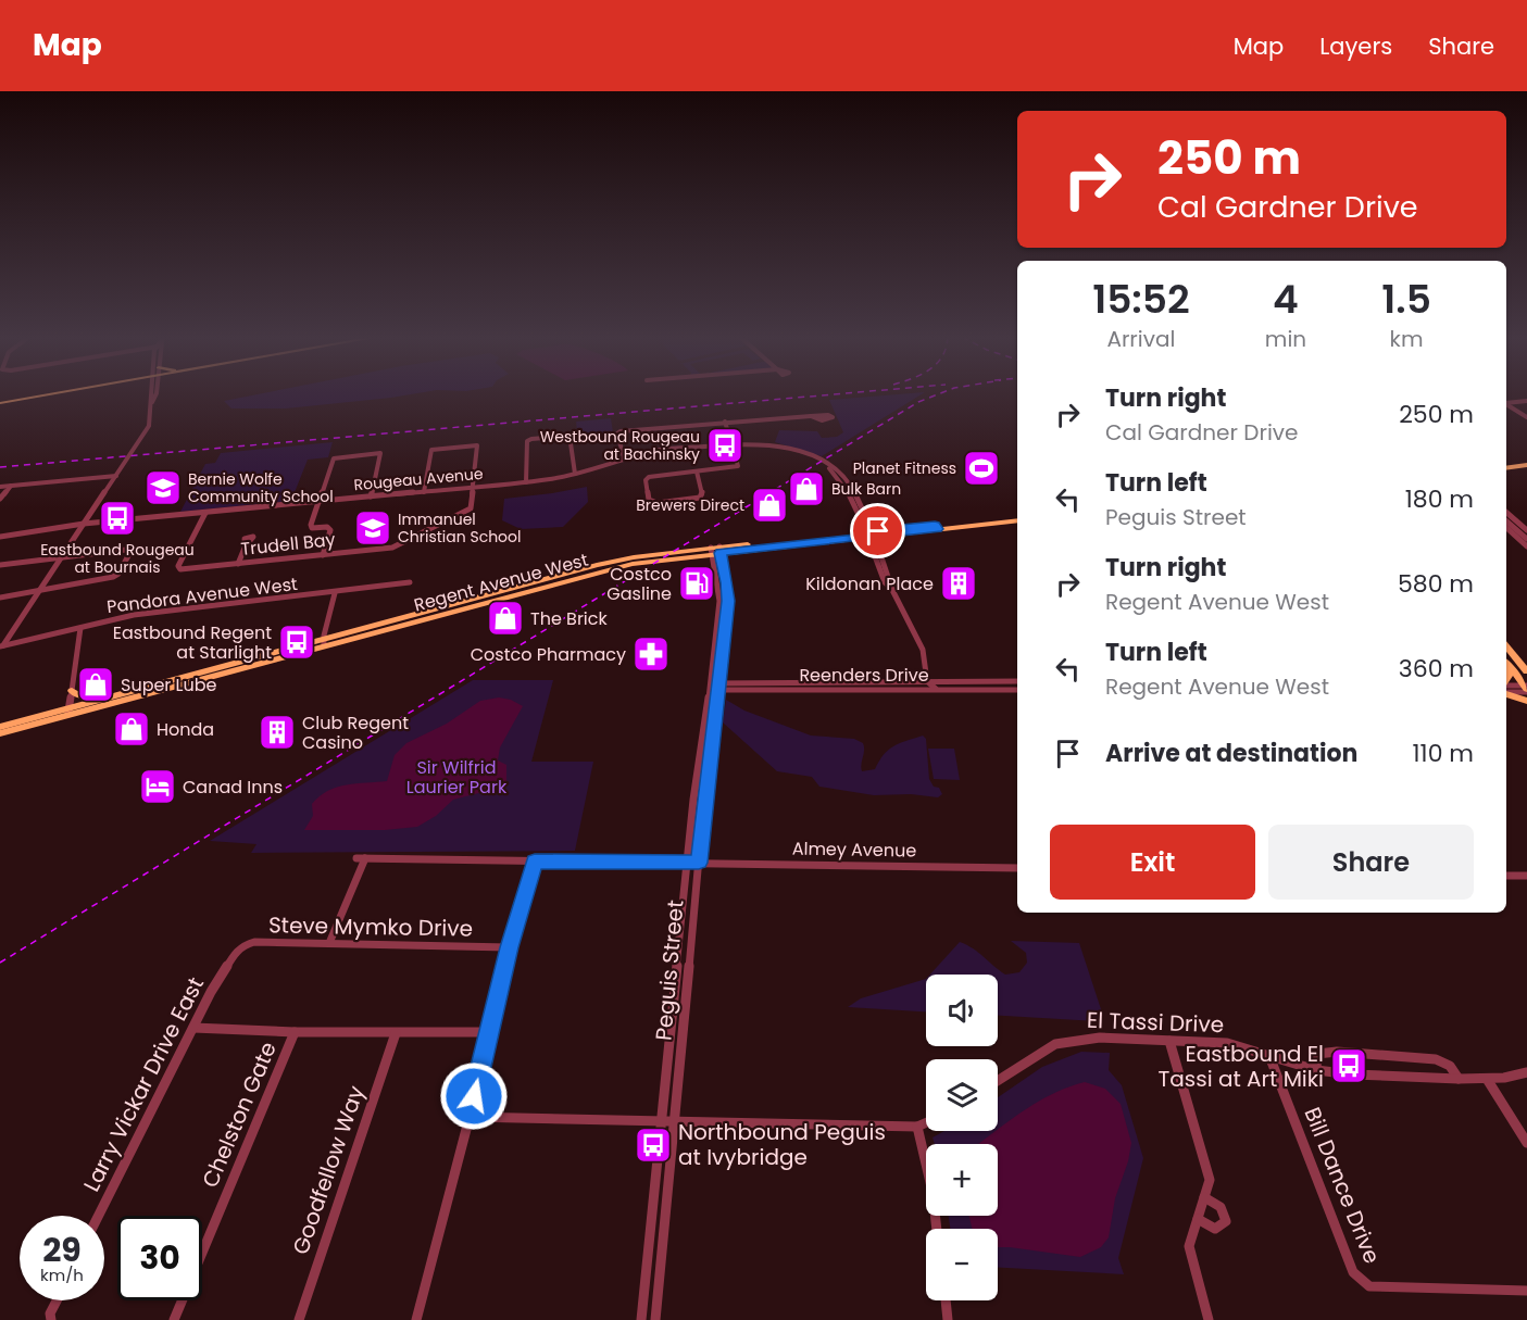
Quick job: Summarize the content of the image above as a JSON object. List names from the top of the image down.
{
  "streets": {
    "main road": ["Regent Avenue West"],
    "street": [
      "Rougeau Avenue",
      "Trudell Bay",
      "Pandora Avenue West",
      "Reenders Drive",
      "Almey Avenue",
      "Steve Mymko Drive",
      "Peguis Street",
      "El Tassi Drive",
      "Larry Vickar Drive East",
      "Chelston Gate",
      "Goodfellow Way",
      "Bill Dance Drive"
    ]
  },
  "crossings": [
    ["Rougeau Avenue", "Trudell Bay"],
    ["Rougeau Avenue", "Regent Avenue West"],
    ["Rougeau Avenue", "Reenders Drive"],
    ["Regent Avenue West", "Peguis Street"],
    ["Reenders Drive", "Peguis Street"],
    ["Almey Avenue", "Peguis Street"],
    ["Steve Mymko Drive", "Larry Vickar Drive East"],
    ["El Tassi Drive", "Bill Dance Drive"]
  ],
  "parks": ["Sir Wilfrid Laurier Park"],
  "places": {
    "bus stop": [
      "Westbound Rougeau at Bachinsky",
      "Eastbound Rougeau at Bournais",
      "Eastbound Regent at Starlight",
      "Eastbound El Tassi at Art Miki",
      "Northbound Peguis at Ivybridge"
    ],
    "sports": ["Planet Fitness"],
    "school or university": ["Bernie Wolfe Community School", "Immanuel Christian School"],
    "shop": [
      "Bulk Barn",
      "Brewers Direct",
      "The Brick",
      "Super Lube",
      "Honda"
    ],
    "fuel station": ["Costco Gasline"],
    "building": ["Kildonan Place", "Club Regent Casino"],
    "pharmacy": ["Costco Pharmacy"],
    "hotel": ["Canad Inns"]
  },
  "page": {
    "header": "Map",
    "nav": ["Map", "Layers", "Share"],
    "turn": ["250 m", "Cal Gardner Drive"],
    "eta": [
      "15:52",
      "Arrival",
      "4",
      "min",
      "1.5",
      "km"
    ],
    "list": [
      {
        "name": "Turn right",
        "note": "Cal Gardner Drive",
        "value": "250 m"
      },
      {
        "name": "Turn left",
        "note": "Peguis Street",
        "value": "180 m"
      },
      {
        "name": "Turn right",
        "note": "Regent Avenue West",
        "value": "580 m"
      },
      {
        "name": "Turn left",
        "note": "Regent Avenue West",
        "value": "360 m"
      },
      {
        "name": "Arrive at destination",
        "value": "110 m"
      }
    ],
    "buttons": ["Exit", "Share"],
    "map_buttons": ["+", "−"],
    "speed": "29 km/h",
    "limit": "30"
  }
}
